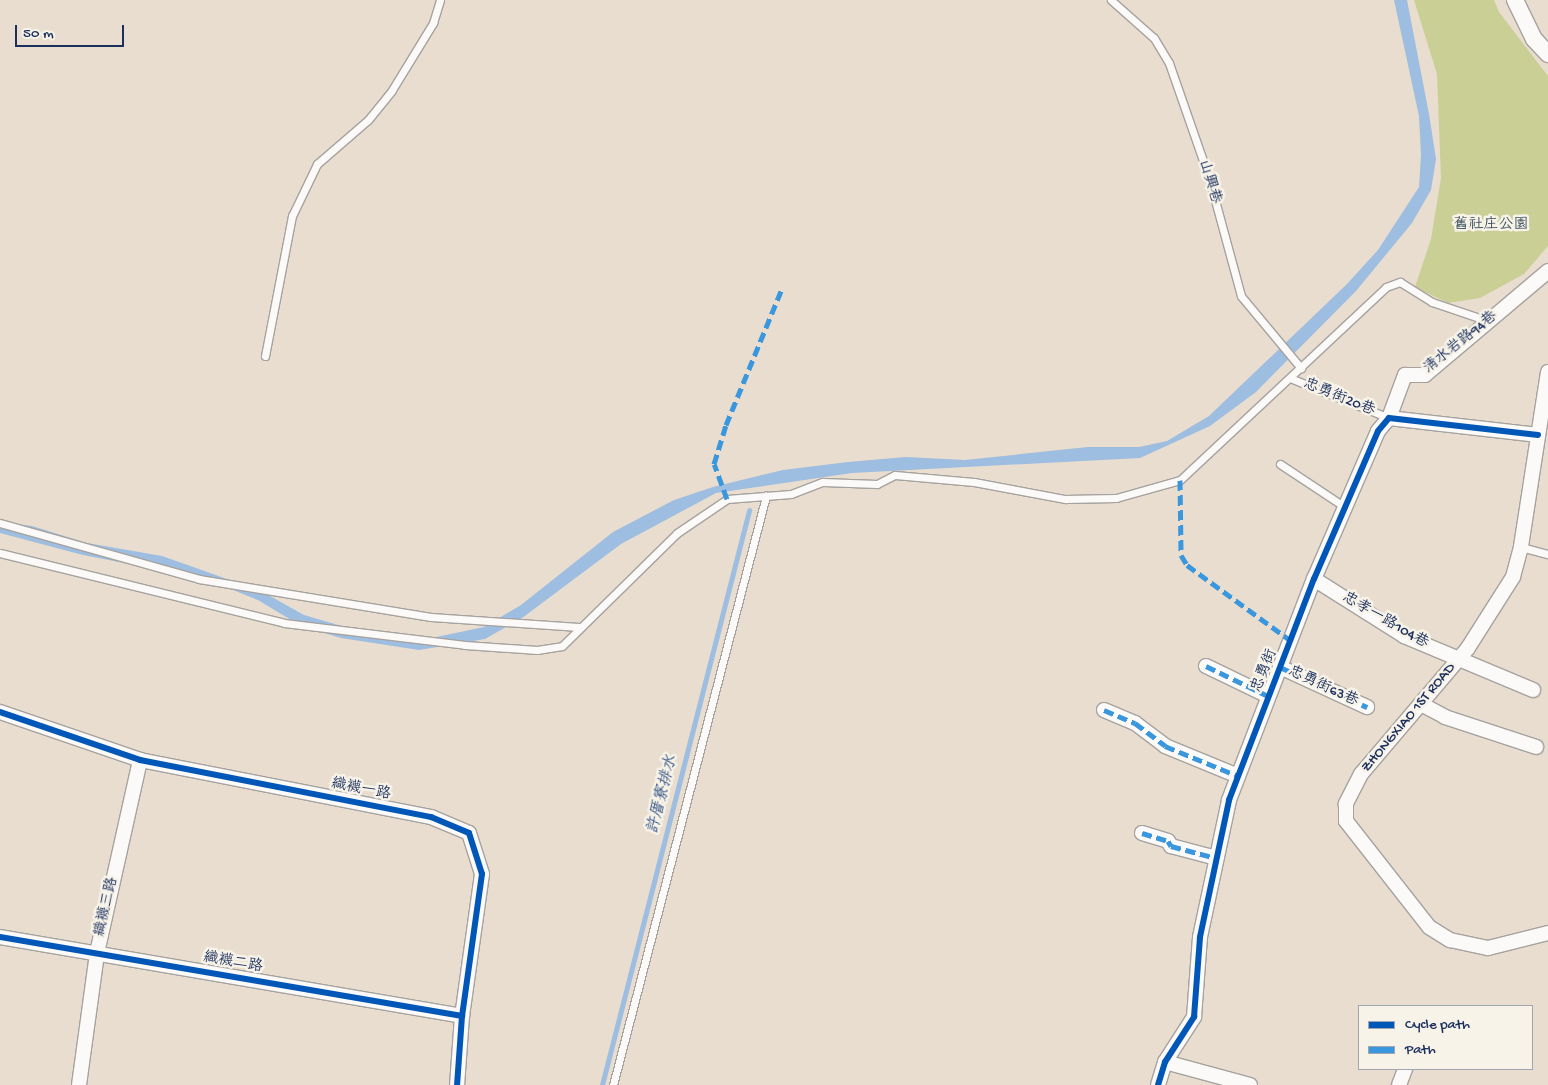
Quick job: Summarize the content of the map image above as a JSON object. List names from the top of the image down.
{
  "streets": {
    "street": [
      "清水岩路94巷",
      "忠孝一路104巷",
      "忠勇街",
      "忠勇街63巷",
      "ZHONGXIAO 1ST ROAD",
      "織襪一路",
      "織襪三路",
      "織襪二路"
    ],
    "lane": ["山興巷", "忠勇街20巷"]
  },
  "crossings": [
    ["清水岩路94巷", "忠勇街20巷"],
    ["清水岩路94巷", "忠勇街"],
    ["忠勇街20巷", "忠勇街"],
    ["忠孝一路104巷", "忠勇街"],
    ["忠孝一路104巷", "ZHONGXIAO 1ST ROAD"],
    ["忠勇街", "忠勇街63巷"],
    ["織襪一路", "織襪三路"],
    ["織襪一路", "織襪二路"],
    ["織襪三路", "織襪二路"]
  ],
  "water": ["許厝寮排水"],
  "parks": ["舊社庄公園"],
  "legend": ["Cycle path", "Path"],
  "scale_bar": "50 m"
}
